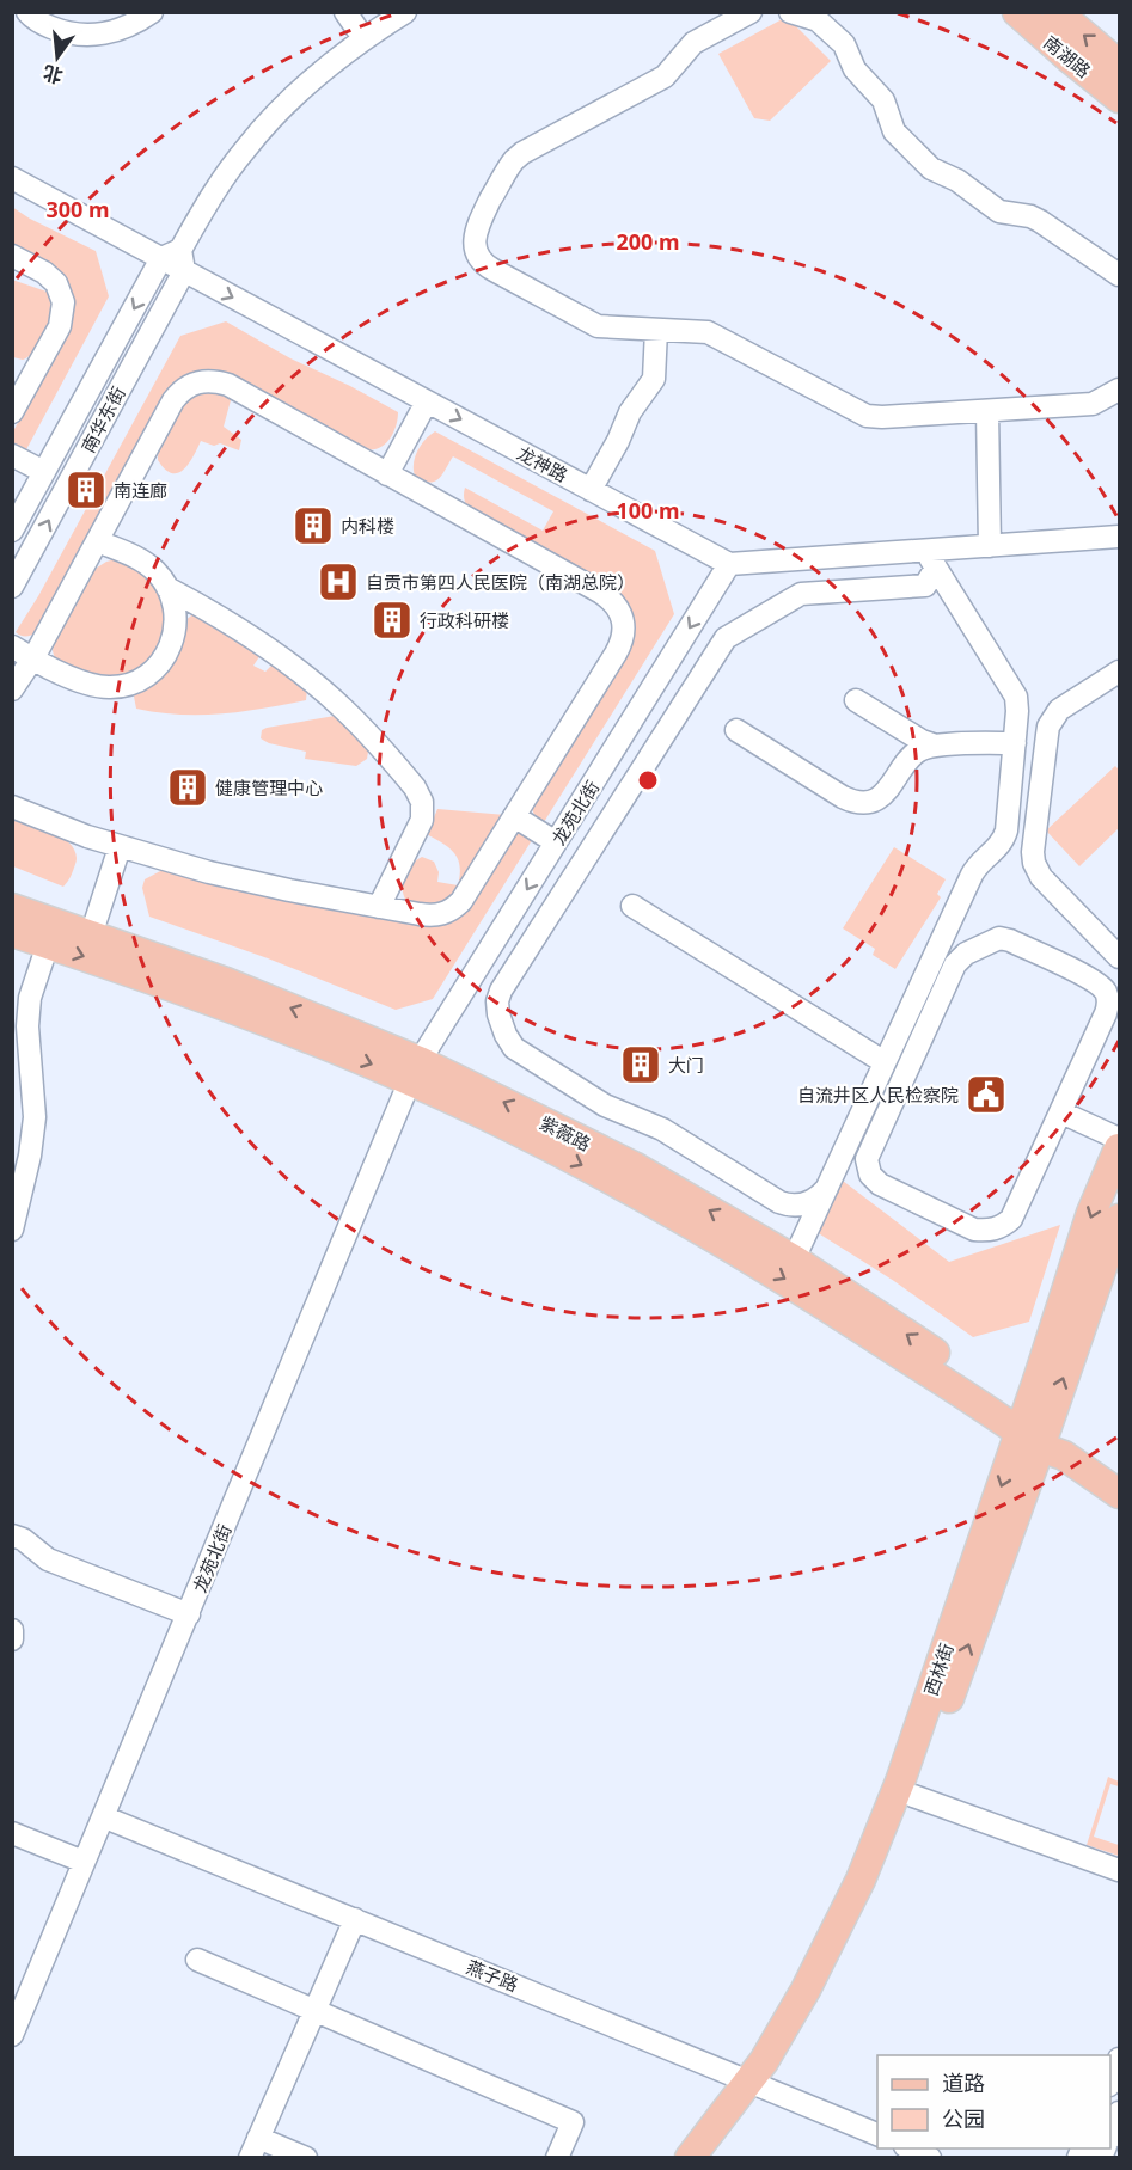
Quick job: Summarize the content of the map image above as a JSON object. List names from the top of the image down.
{
  "streets": {
    "main road": ["南湖路", "紫薇路", "西林街"],
    "street": [
      "南华东街",
      "龙神路",
      "龙苑北街",
      "燕子路"
    ]
  },
  "crossings": [
    ["南华东街", "龙神路"],
    ["龙神路", "龙苑北街"],
    ["龙苑北街", "紫薇路"],
    ["龙苑北街", "燕子路"],
    ["紫薇路", "西林街"],
    ["西林街", "燕子路"]
  ],
  "one_way": ["龙神路", "龙苑北街"],
  "places": {
    "building": [
      "南连廊",
      "内科楼",
      "行政科研楼",
      "健康管理中心",
      "大门"
    ],
    "hospital": ["自贡市第四人民医院（南湖总院）"],
    "public building": ["自流井区人民检察院"]
  },
  "legend": ["道路", "公园"],
  "north": "bottom",
  "rings": ["300 m", "200 m", "100 m"]
}
